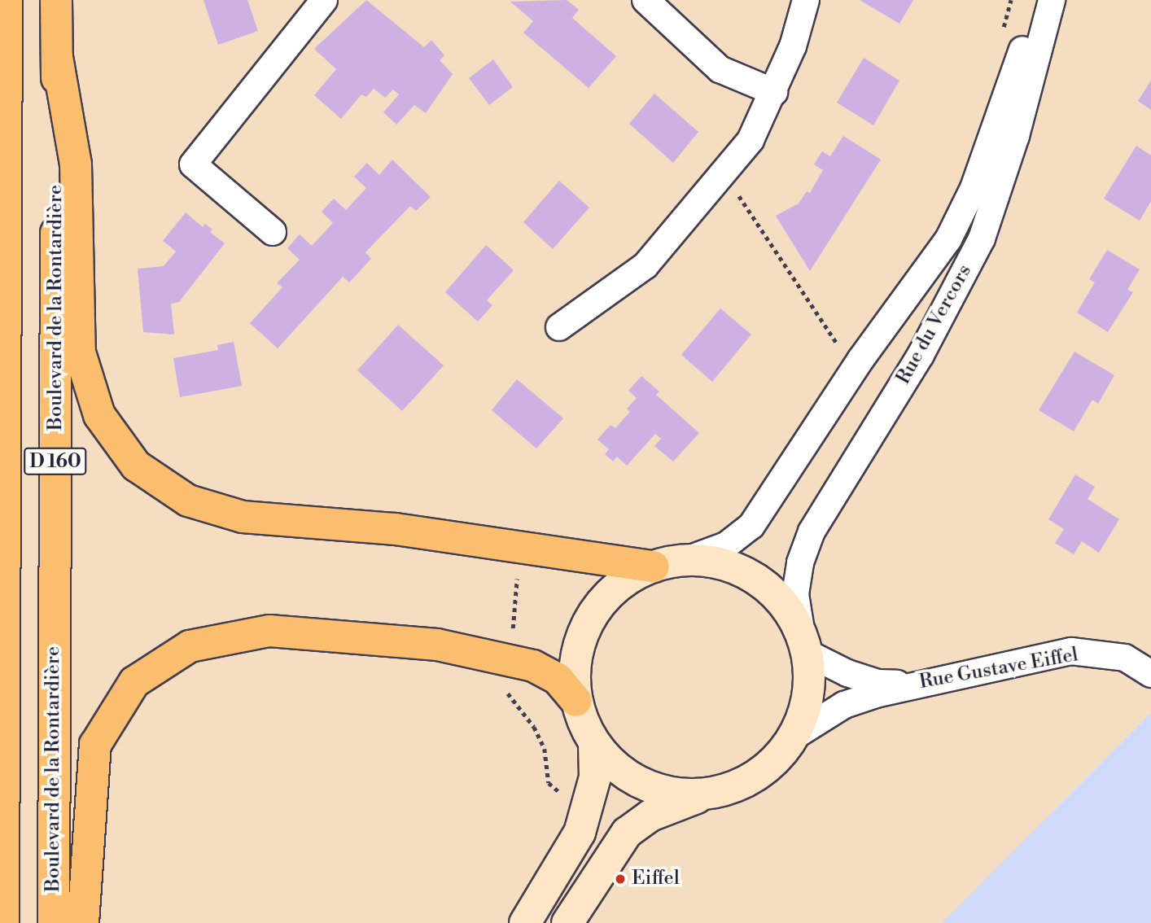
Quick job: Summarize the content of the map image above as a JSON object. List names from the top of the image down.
{
  "streets": {
    "main road": ["Boulevard de la Rontardière", "D 160"],
    "street": ["Rue du Vercors", "Rue Gustave Eiffel"]
  },
  "crossings": [
    ["Rue du Vercors", "Rue Gustave Eiffel"]
  ],
  "places": ["Eiffel"]
}
